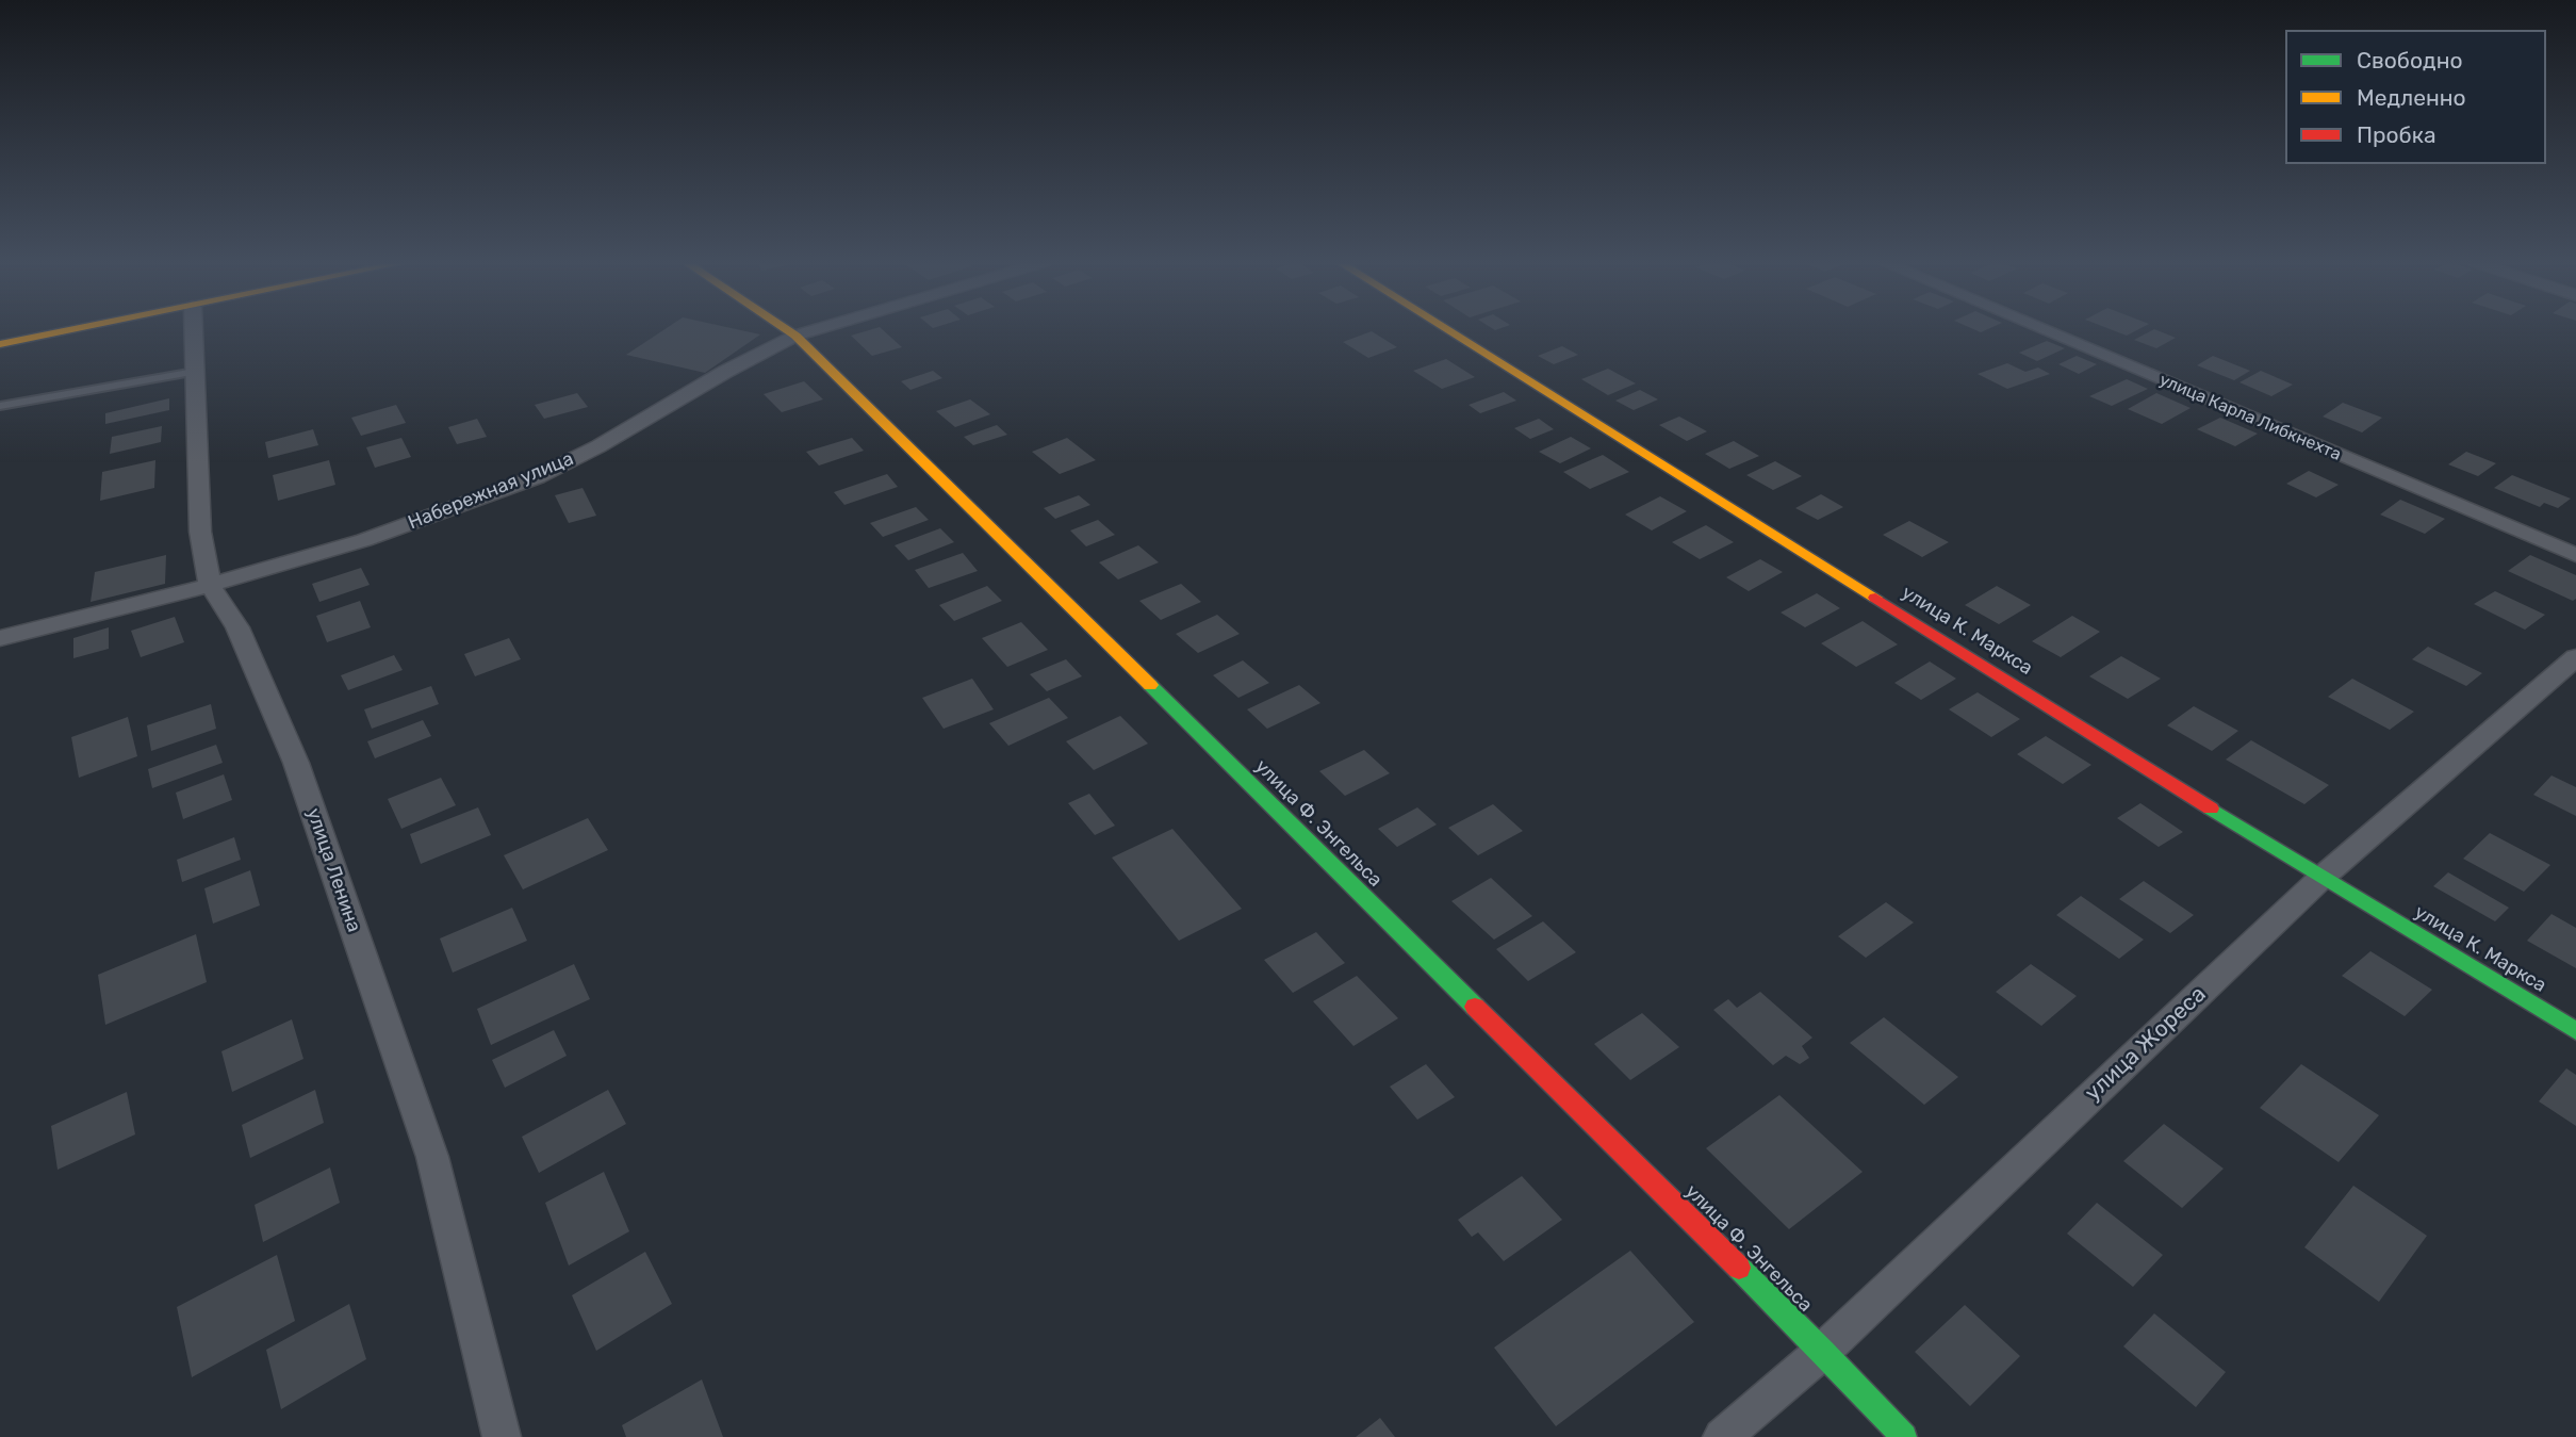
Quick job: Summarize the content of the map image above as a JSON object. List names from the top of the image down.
{
  "streets": {
    "main road": ["улица К. Маркса", "улица Ф. Энгельса"],
    "street": [
      "улица Карла Либкнехта",
      "Набережная улица",
      "улица Ленина",
      "улица Жореса"
    ]
  },
  "crossings": [
    ["Набережная улица", "улица Ф. Энгельса"],
    ["Набережная улица", "улица Ленина"],
    ["улица К. Маркса", "улица Жореса"],
    ["улица Ф. Энгельса", "улица Жореса"]
  ],
  "legend": ["Свободно", "Медленно", "Пробка"]
}
